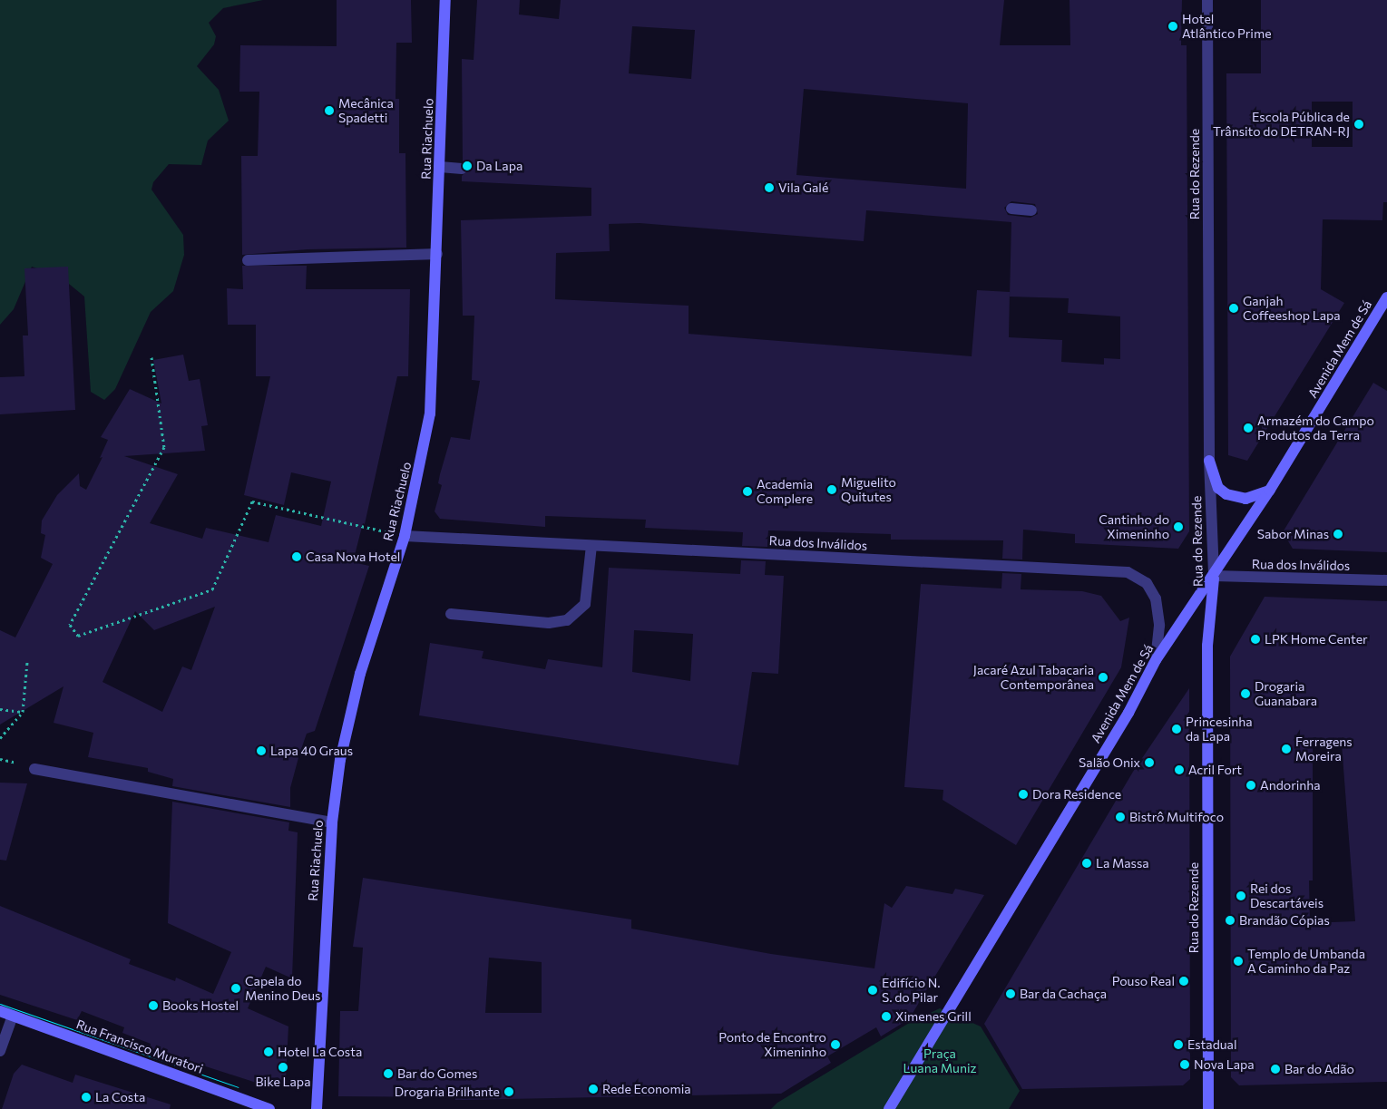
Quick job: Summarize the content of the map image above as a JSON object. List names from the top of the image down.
{
  "streets": {
    "main road": [
      "Rua Riachuelo",
      "Rua do Rezende",
      "Avenida Mem de Sá",
      "Rua Francisco Muratori"
    ],
    "street": ["Rua dos Inválidos"]
  },
  "crossings": [
    ["Rua Riachuelo", "Rua dos Inválidos"],
    ["Rua do Rezende", "Avenida Mem de Sá"],
    ["Rua do Rezende", "Rua dos Inválidos"],
    ["Avenida Mem de Sá", "Rua dos Inválidos"]
  ],
  "parks": ["Praça Luana Muniz"],
  "places": [
    "Hotel Atlântico Prime",
    "Mecânica Spadetti",
    "Escola Pública de Trânsito do DETRAN-RJ",
    "Da Lapa",
    "Vila Galé",
    "Ganjah Coffeeshop Lapa",
    "Armazém do Campo Produtos da Terra",
    "Miguelito Quitutes",
    "Academia Complere",
    "Cantinho do Ximeninho",
    "Sabor Minas",
    "Casa Nova Hotel",
    "LPK Home Center",
    "Jacaré Azul Tabacaria Contemporânea",
    "Drogaria Guanabara",
    "Princesinha da Lapa",
    "Ferragens Moreira",
    "Lapa 40 Graus",
    "Salão Onix",
    "Acril Fort",
    "Andorinha",
    "Dora Residence",
    "Bistrô Multifoco",
    "La Massa",
    "Rei dos Descartáveis",
    "Brandão Cópias",
    "Templo de Umbanda A Caminho da Paz",
    "Pouso Real",
    "Capela do Menino Deus",
    "Edifício N. S. do Pilar",
    "Bar da Cachaça",
    "Books Hostel",
    "Ximenes Grill",
    "Ponto de Encontro Ximeninho",
    "Estadual",
    "Hotel La Costa",
    "Nova Lapa",
    "Bike Lapa",
    "Bar do Adão",
    "Bar do Gomes",
    "Rede Economia",
    "Drogaria Brilhante",
    "La Costa"
  ]
}
